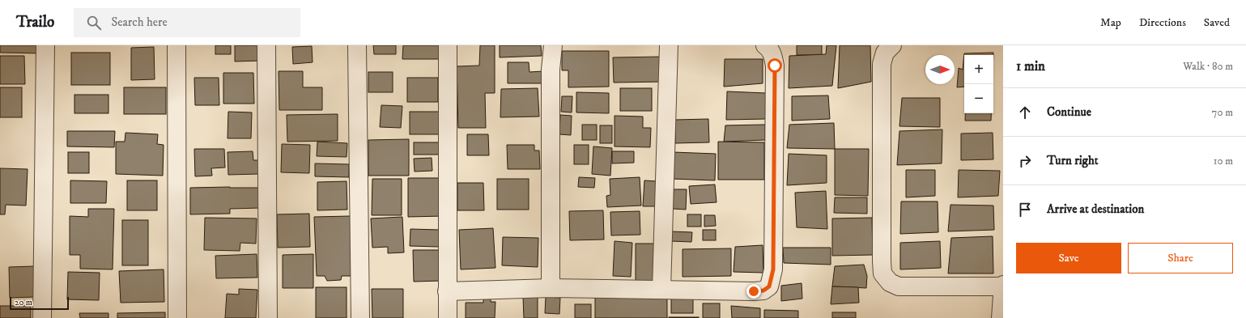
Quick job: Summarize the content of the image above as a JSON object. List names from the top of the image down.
{
  "scale_bar": "20 m",
  "north": "right",
  "page": {
    "header": "Trailo",
    "search": "Search here",
    "nav": ["Map", "Directions", "Saved"],
    "heading": ["1 min", "Walk · 80 m"],
    "map_buttons": ["+", "−"],
    "list": [
      ["Continue", "70 m"],
      ["Turn right", "10 m"],
      "Arrive at destination"
    ],
    "buttons": ["Save", "Share"],
    "scale": "20 m"
  }
}
